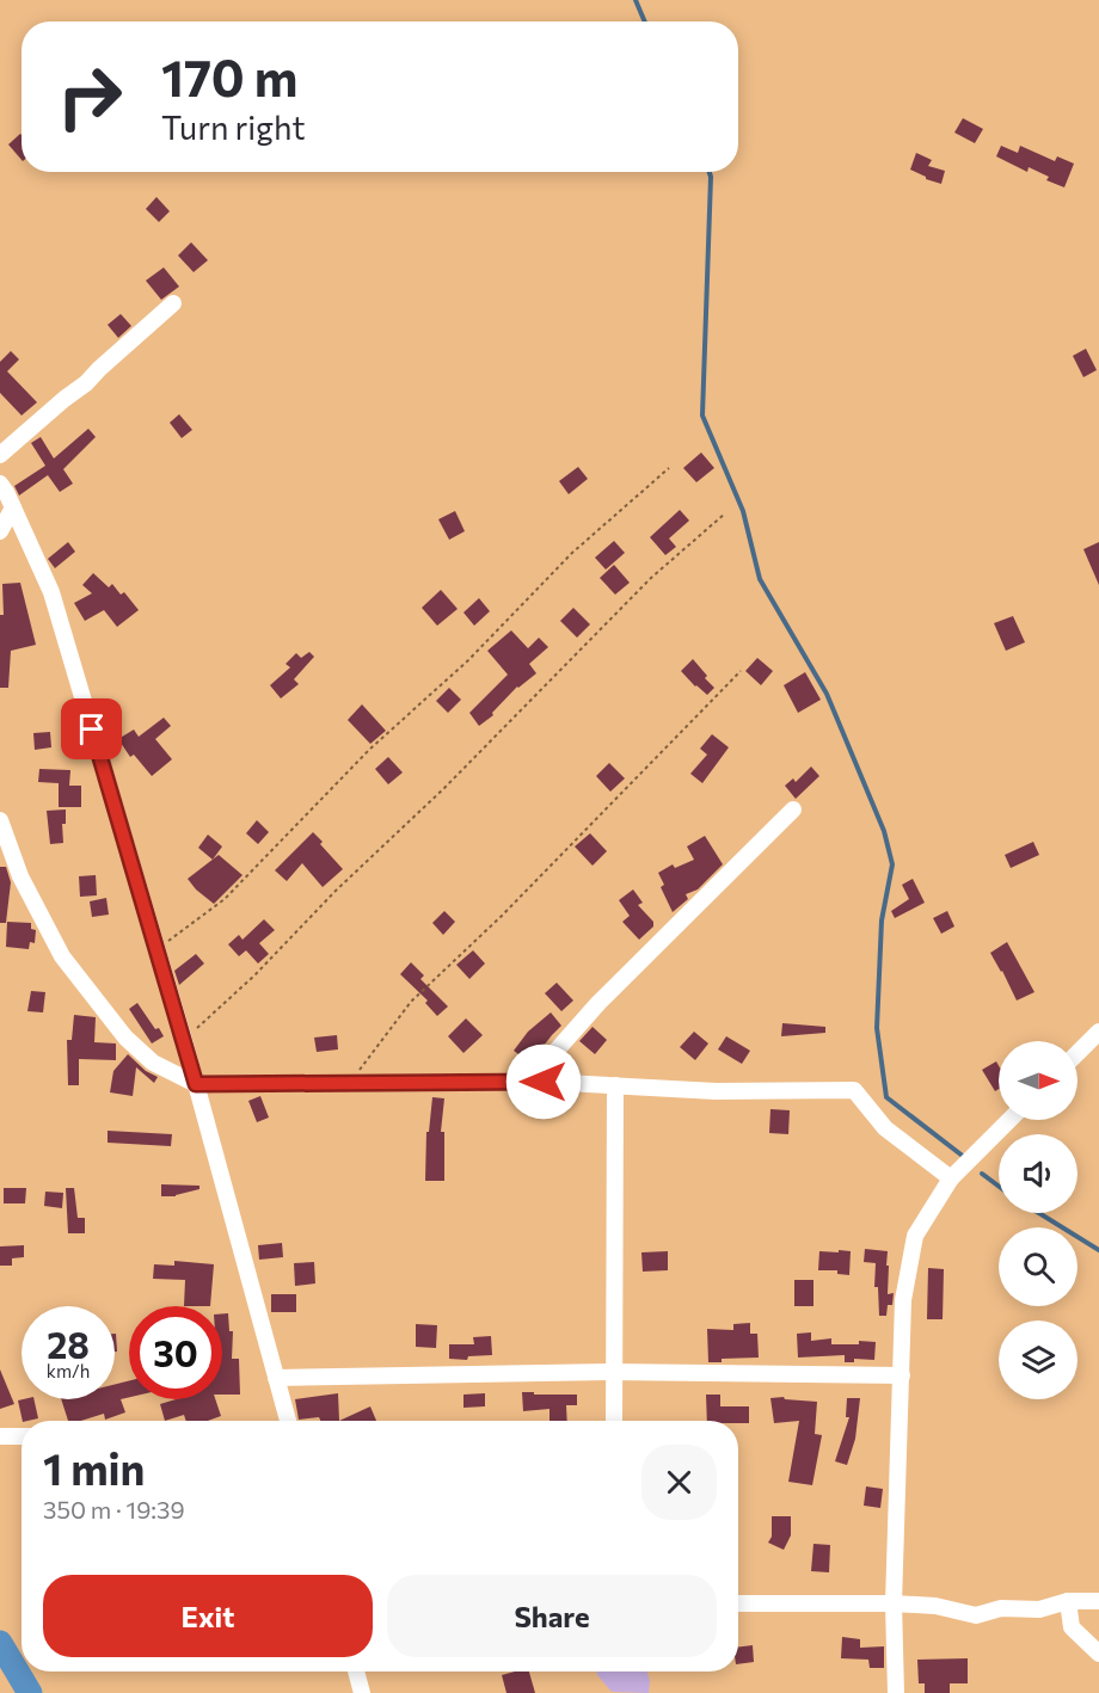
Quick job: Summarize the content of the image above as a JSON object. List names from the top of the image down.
{
  "north": "right",
  "page": {
    "turn": ["170 m", "Turn right"],
    "speed": "28 km/h",
    "limit": "30",
    "heading": ["1 min", "350 m · 19:39"],
    "buttons": ["Exit", "Share"]
  }
}
